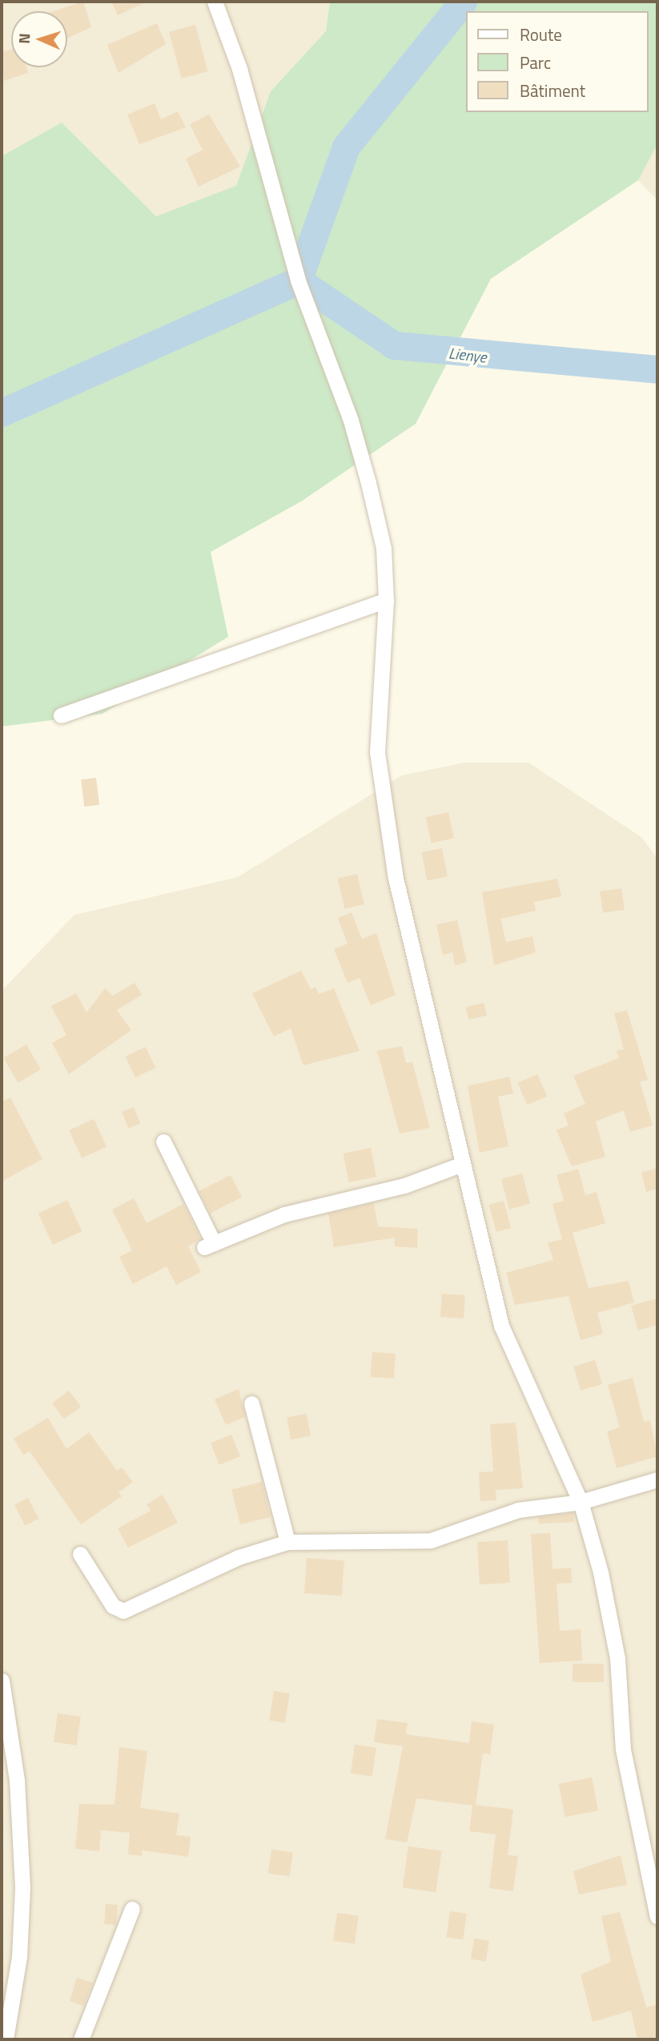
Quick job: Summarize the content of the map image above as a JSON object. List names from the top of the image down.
{
  "water": ["Lienye"],
  "legend": ["Route", "Parc", "Bâtiment"],
  "north": "left"
}
